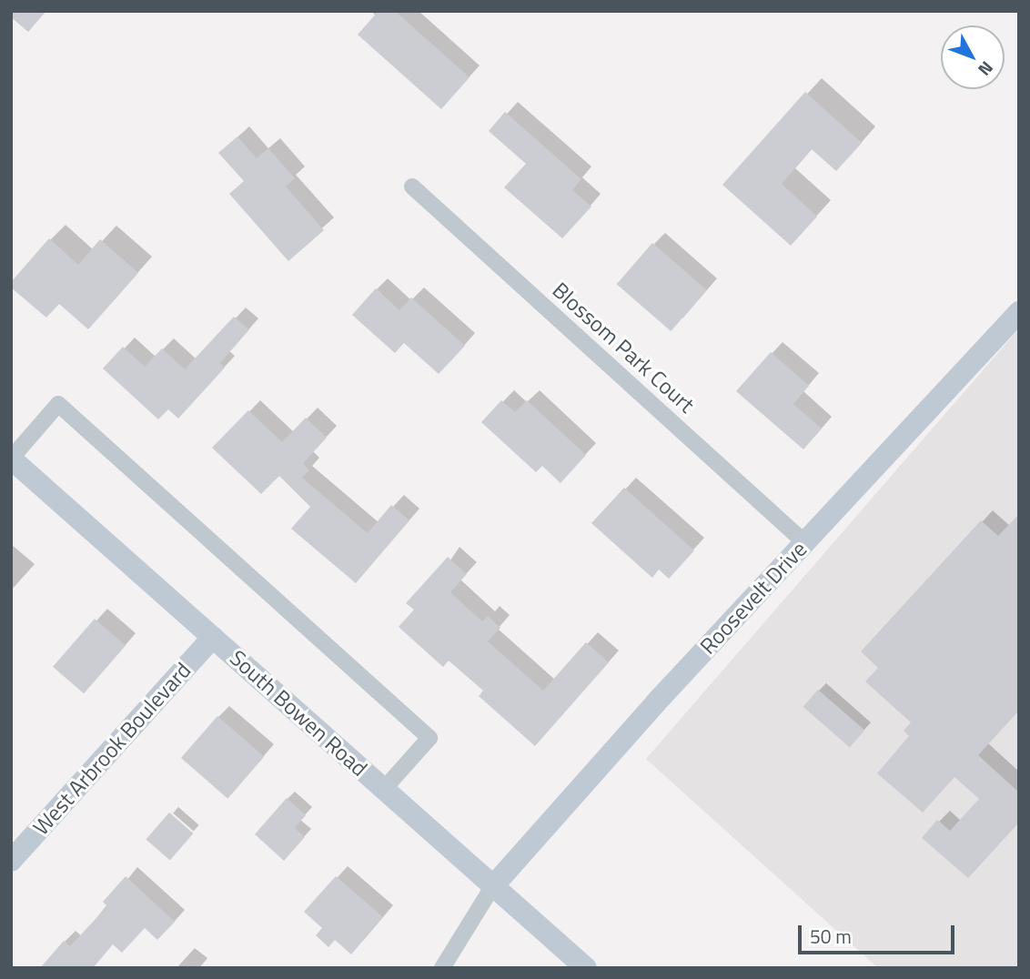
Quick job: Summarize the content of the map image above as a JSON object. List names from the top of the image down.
{
  "streets": {
    "street": [
      "Blossom Park Court",
      "Roosevelt Drive",
      "South Bowen Road",
      "West Arbrook Boulevard"
    ]
  },
  "crossings": [
    ["Blossom Park Court", "Roosevelt Drive"],
    ["Roosevelt Drive", "South Bowen Road"],
    ["South Bowen Road", "West Arbrook Boulevard"]
  ],
  "scale_bar": "50 m",
  "north": "bottom right"
}
